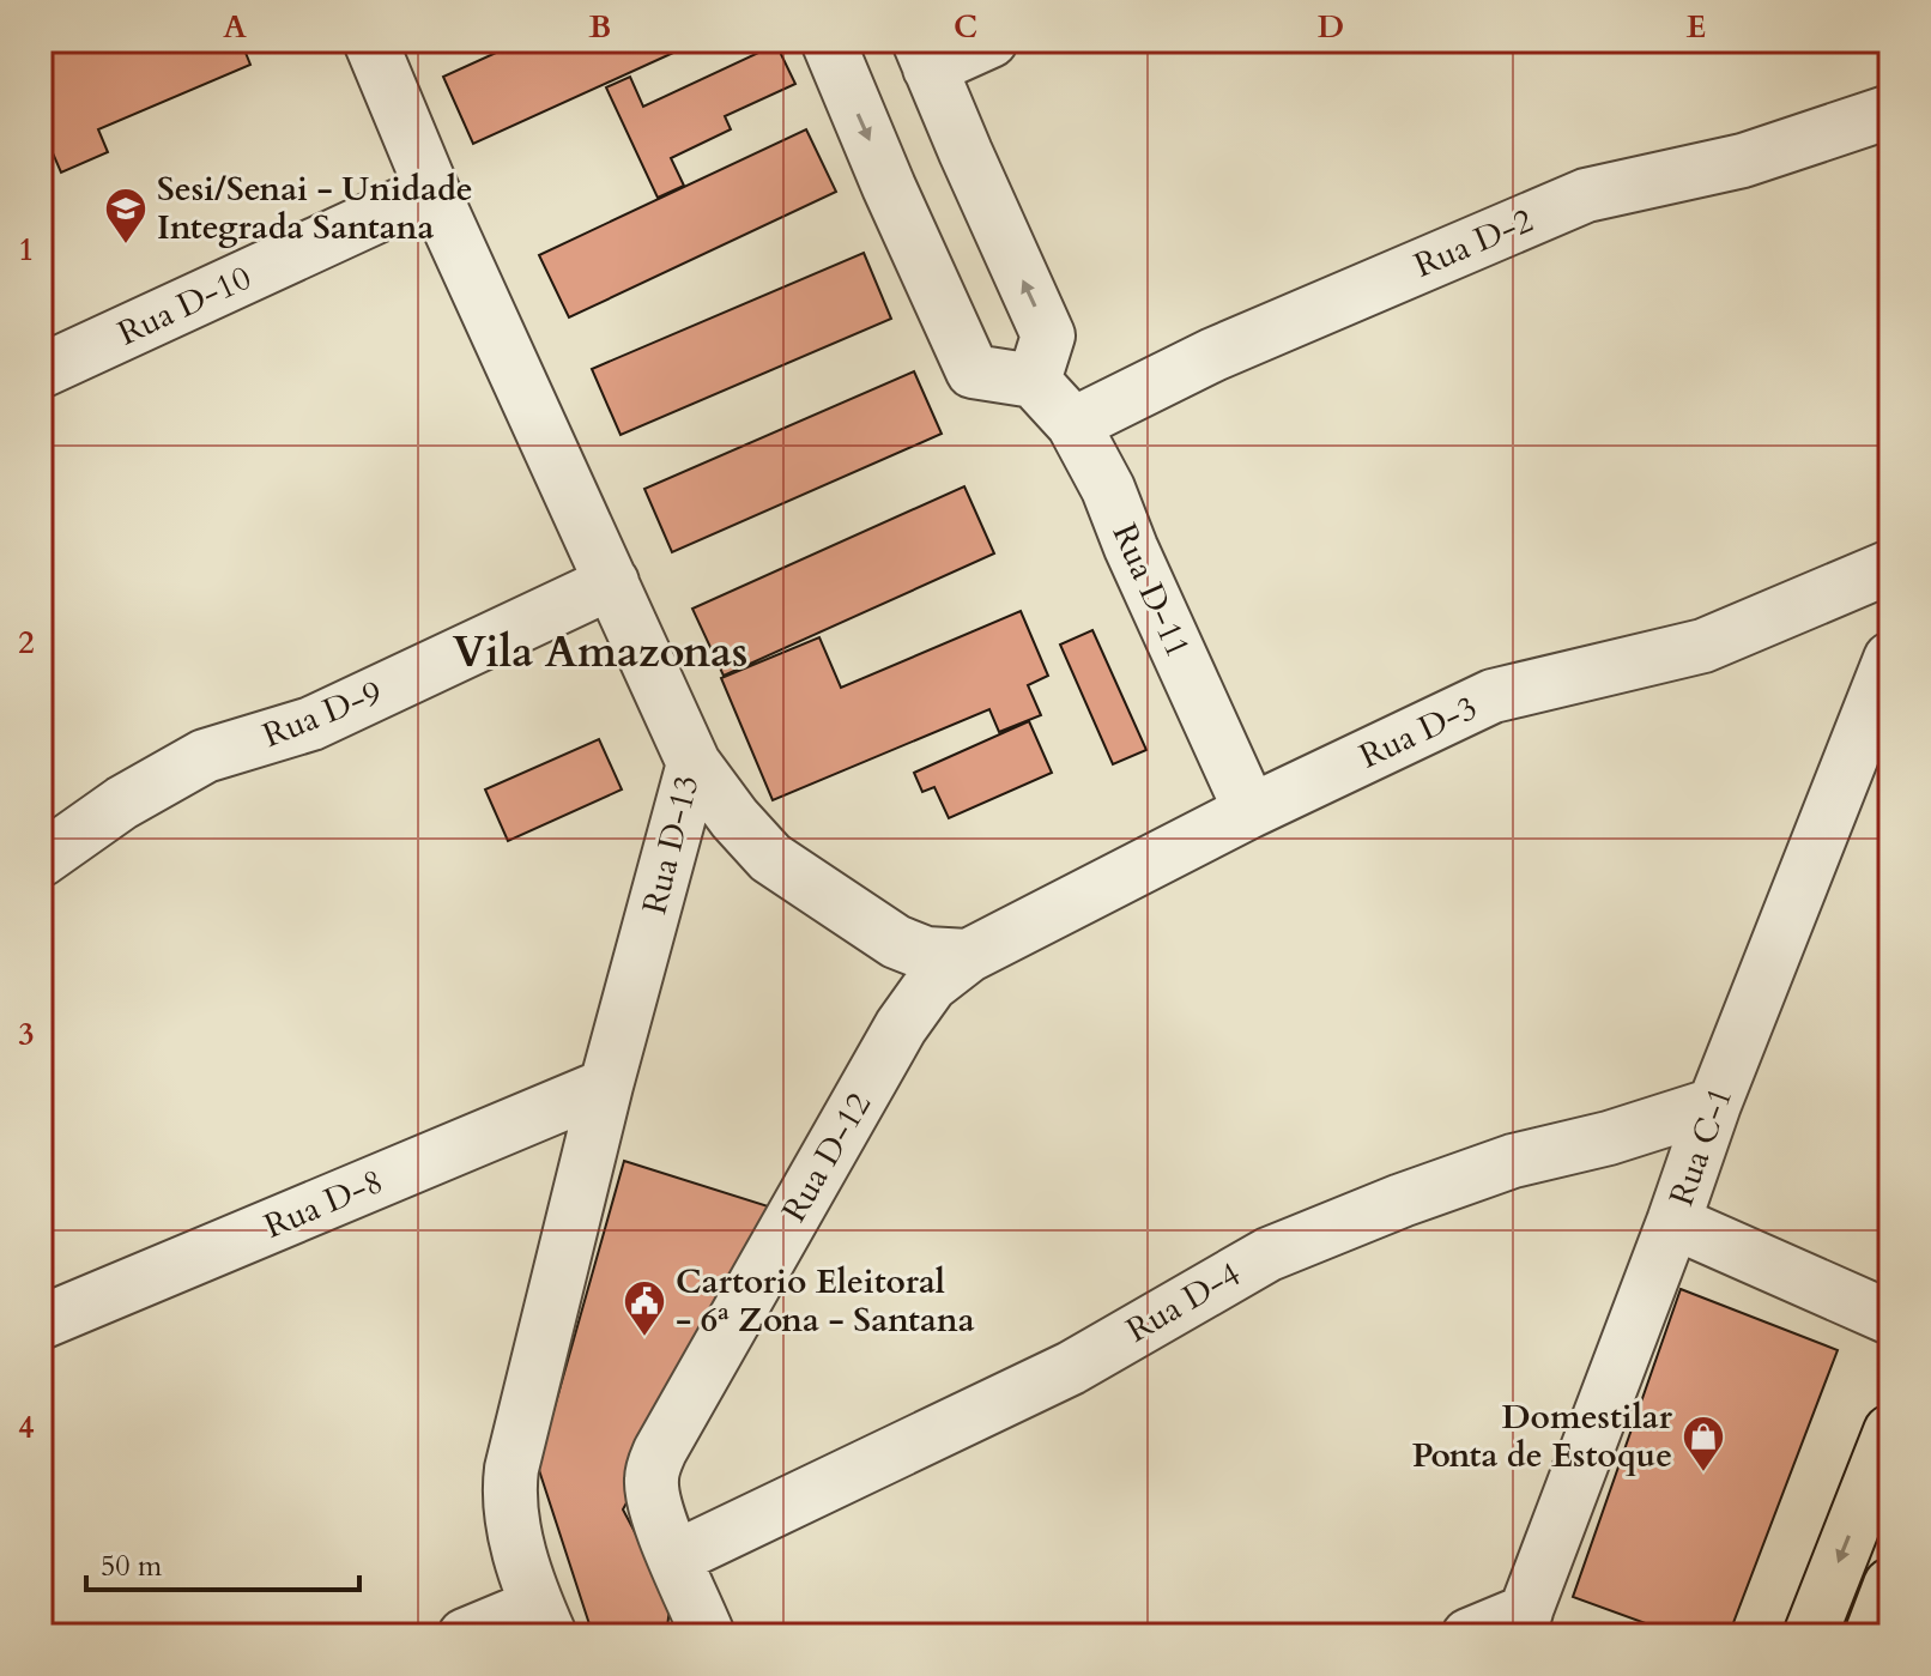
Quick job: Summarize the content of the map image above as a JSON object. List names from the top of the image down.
{
  "streets": {
    "street": [
      "Rua D-2",
      "Rua D-10",
      "Rua D-11",
      "Rua D-9",
      "Rua D-3",
      "Rua D-13",
      "Rua C-1",
      "Rua D-12",
      "Rua D-8",
      "Rua D-4"
    ]
  },
  "crossings": [
    ["Rua D-2", "Rua D-11"],
    ["Rua D-10", "Rua D-13"],
    ["Rua D-11", "Rua D-3"],
    ["Rua D-9", "Rua D-13"],
    ["Rua D-3", "Rua D-12"],
    ["Rua D-13", "Rua D-8"],
    ["Rua C-1", "Rua D-4"],
    ["Rua D-12", "Rua D-4"]
  ],
  "districts": ["Vila Amazonas"],
  "places": {
    "school or university": ["Sesi/Senai - Unidade Integrada Santana"],
    "public building": ["Cartorio Eleitoral - 6ª Zona - Santana"],
    "shop": ["Domestilar Ponta de Estoque"]
  },
  "scale_bar": "50 m",
  "grid": {
    "columns": [
      "A",
      "B",
      "C",
      "D",
      "E"
    ],
    "rows": [
      "1",
      "2",
      "3",
      "4"
    ]
  }
}
